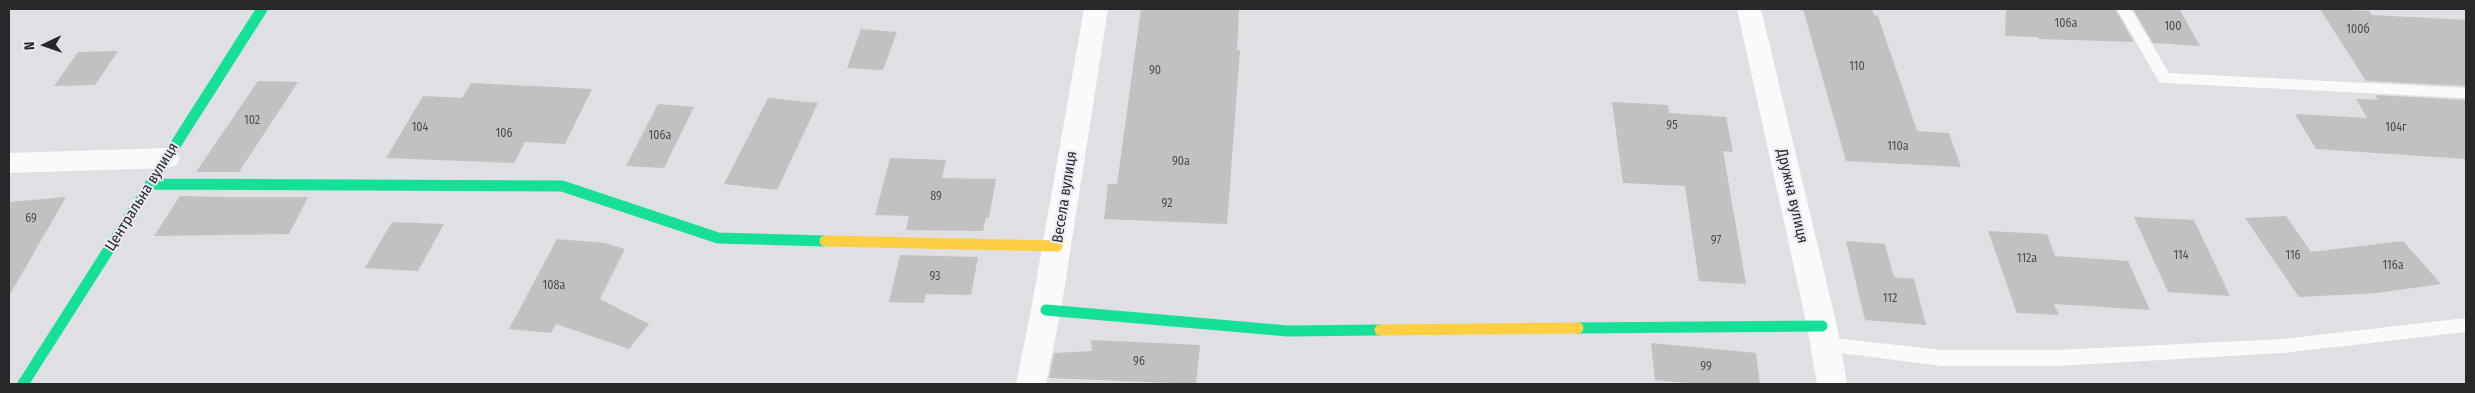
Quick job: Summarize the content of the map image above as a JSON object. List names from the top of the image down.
{
  "streets": {
    "street": ["Дружна вулиця", "Центральна вулиця", "Весела вулиця"]
  },
  "house_numbers": [
    "106а",
    "100",
    "100б",
    "110",
    "90",
    "102",
    "95",
    "104",
    "104г",
    "106",
    "106а",
    "110а",
    "90а",
    "89",
    "92",
    "69",
    "97",
    "114",
    "116",
    "112а",
    "116а",
    "93",
    "108а",
    "112",
    "96",
    "99"
  ],
  "north": "left"
}
